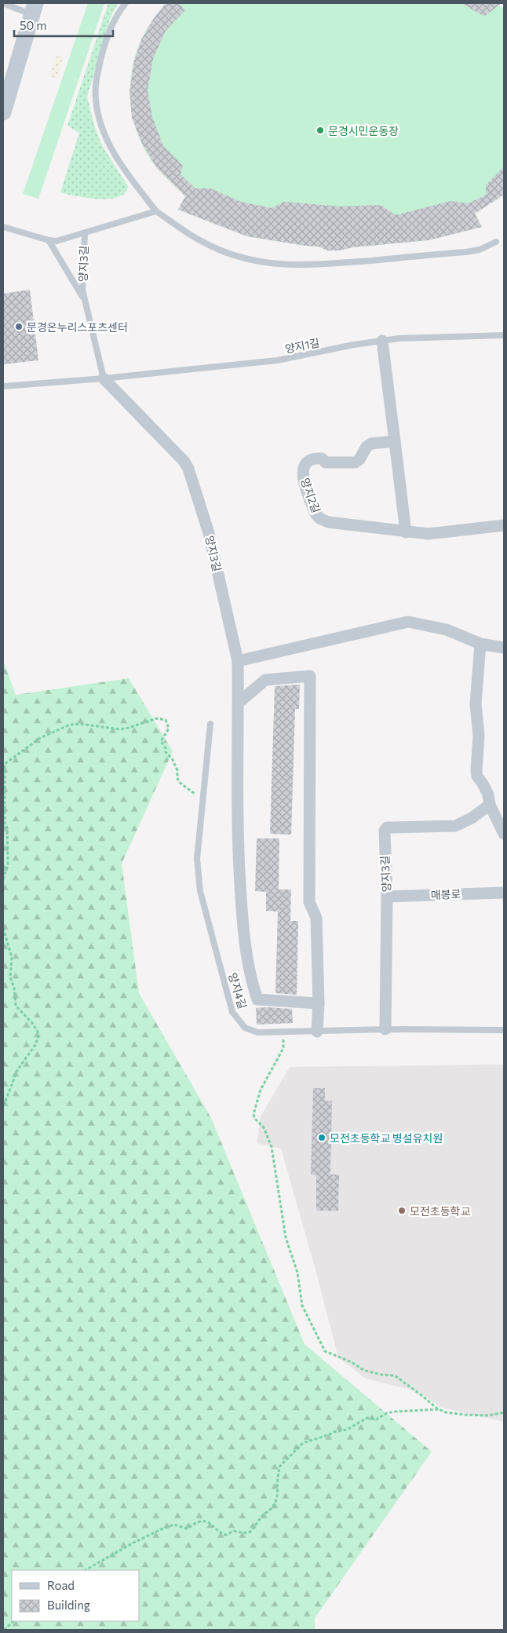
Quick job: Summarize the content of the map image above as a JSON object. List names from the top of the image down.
{
  "streets": {
    "street": ["양지3길", "양지2길", "매봉로"],
    "lane": ["양지1길", "양지4길"]
  },
  "crossings": [
    ["양지3길", "양지1길"],
    ["양지3길", "매봉로"],
    ["양지3길", "양지4길"]
  ],
  "places": [
    "문경시민운동장",
    "문경온누리스포츠센터",
    "모전초등학교 병설유치원",
    "모전초등학교"
  ],
  "legend": ["Road", "Building"],
  "scale_bar": "50 m"
}
